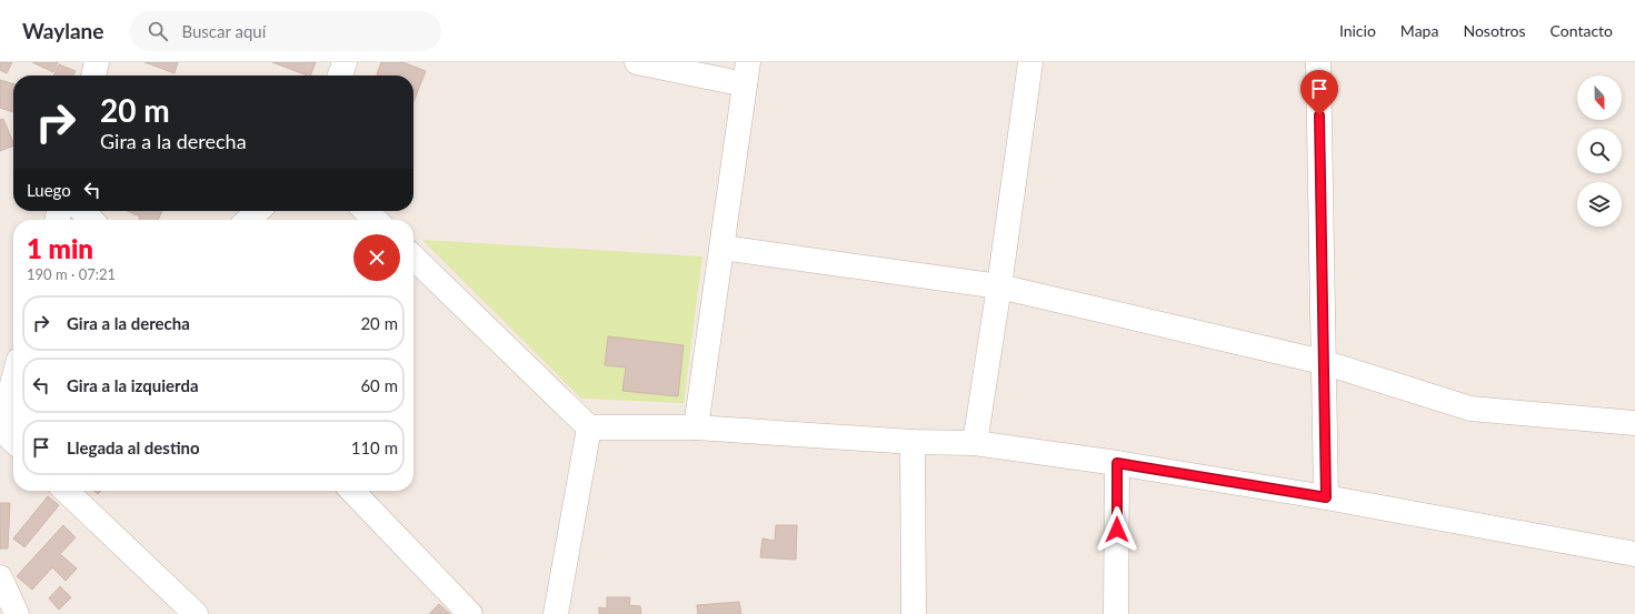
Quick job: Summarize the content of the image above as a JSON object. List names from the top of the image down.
{
  "north": "bottom",
  "page": {
    "header": "Waylane",
    "search": "Buscar aquí",
    "nav": [
      "Inicio",
      "Mapa",
      "Nosotros",
      "Contacto"
    ],
    "turn": ["20 m", "Gira a la derecha"],
    "then": "Luego",
    "heading": ["1 min", "190 m · 07:21"],
    "list": [
      {
        "name": "Gira a la derecha",
        "value": "20 m"
      },
      {
        "name": "Gira a la izquierda",
        "value": "60 m"
      },
      {
        "name": "Llegada al destino",
        "value": "110 m"
      }
    ]
  }
}
